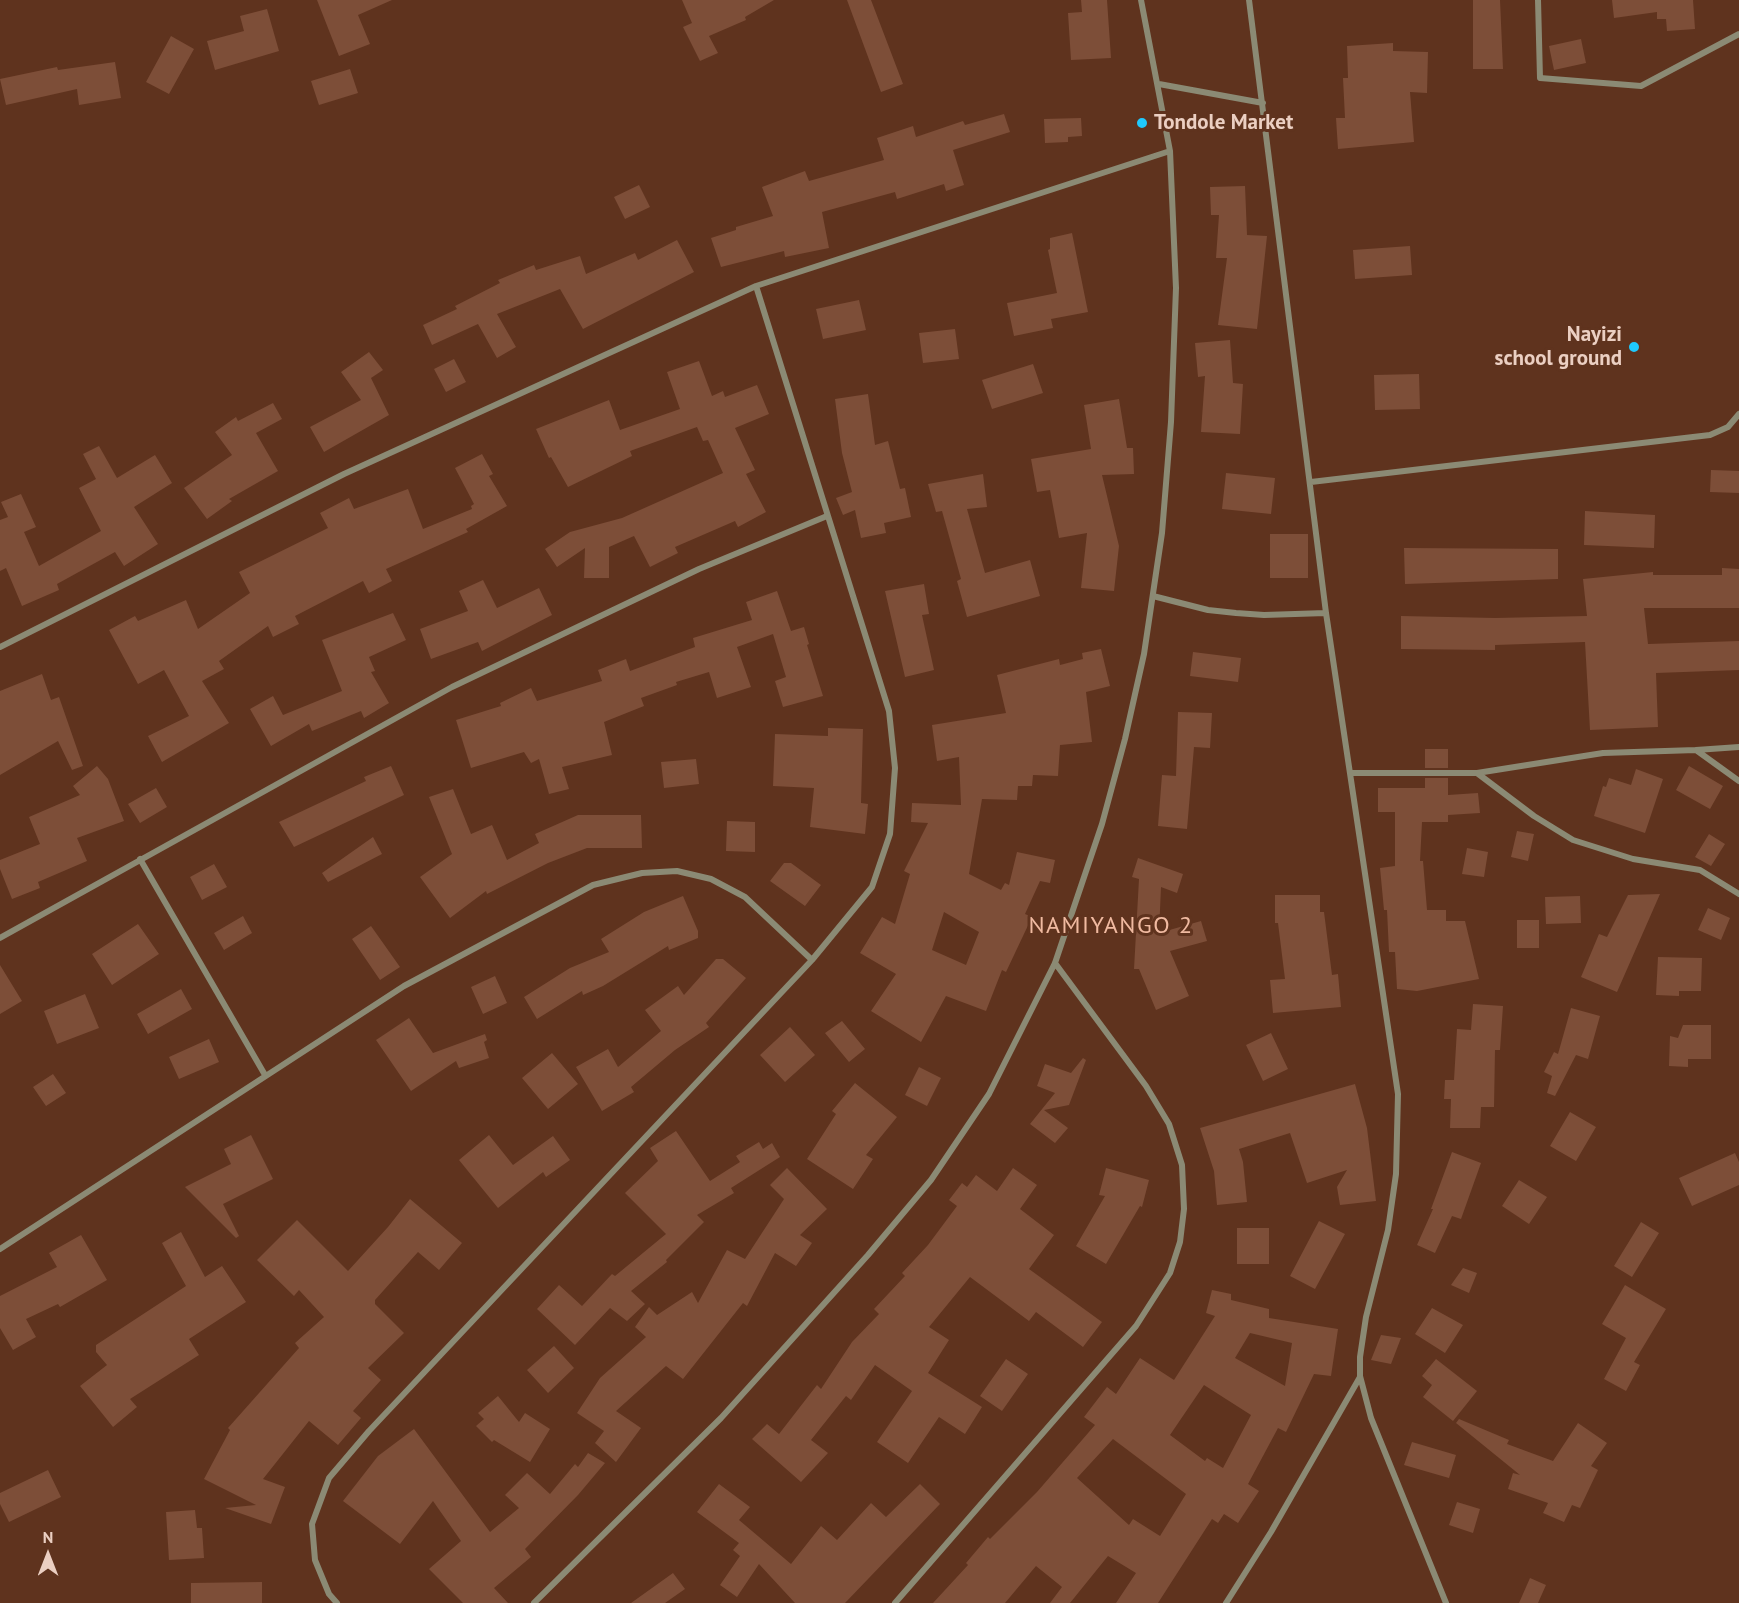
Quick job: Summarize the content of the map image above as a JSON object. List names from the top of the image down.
{
  "districts": ["NAMIYANGO 2"],
  "places": ["Tondole Market", "Nayizi school ground"],
  "north": "top"
}
